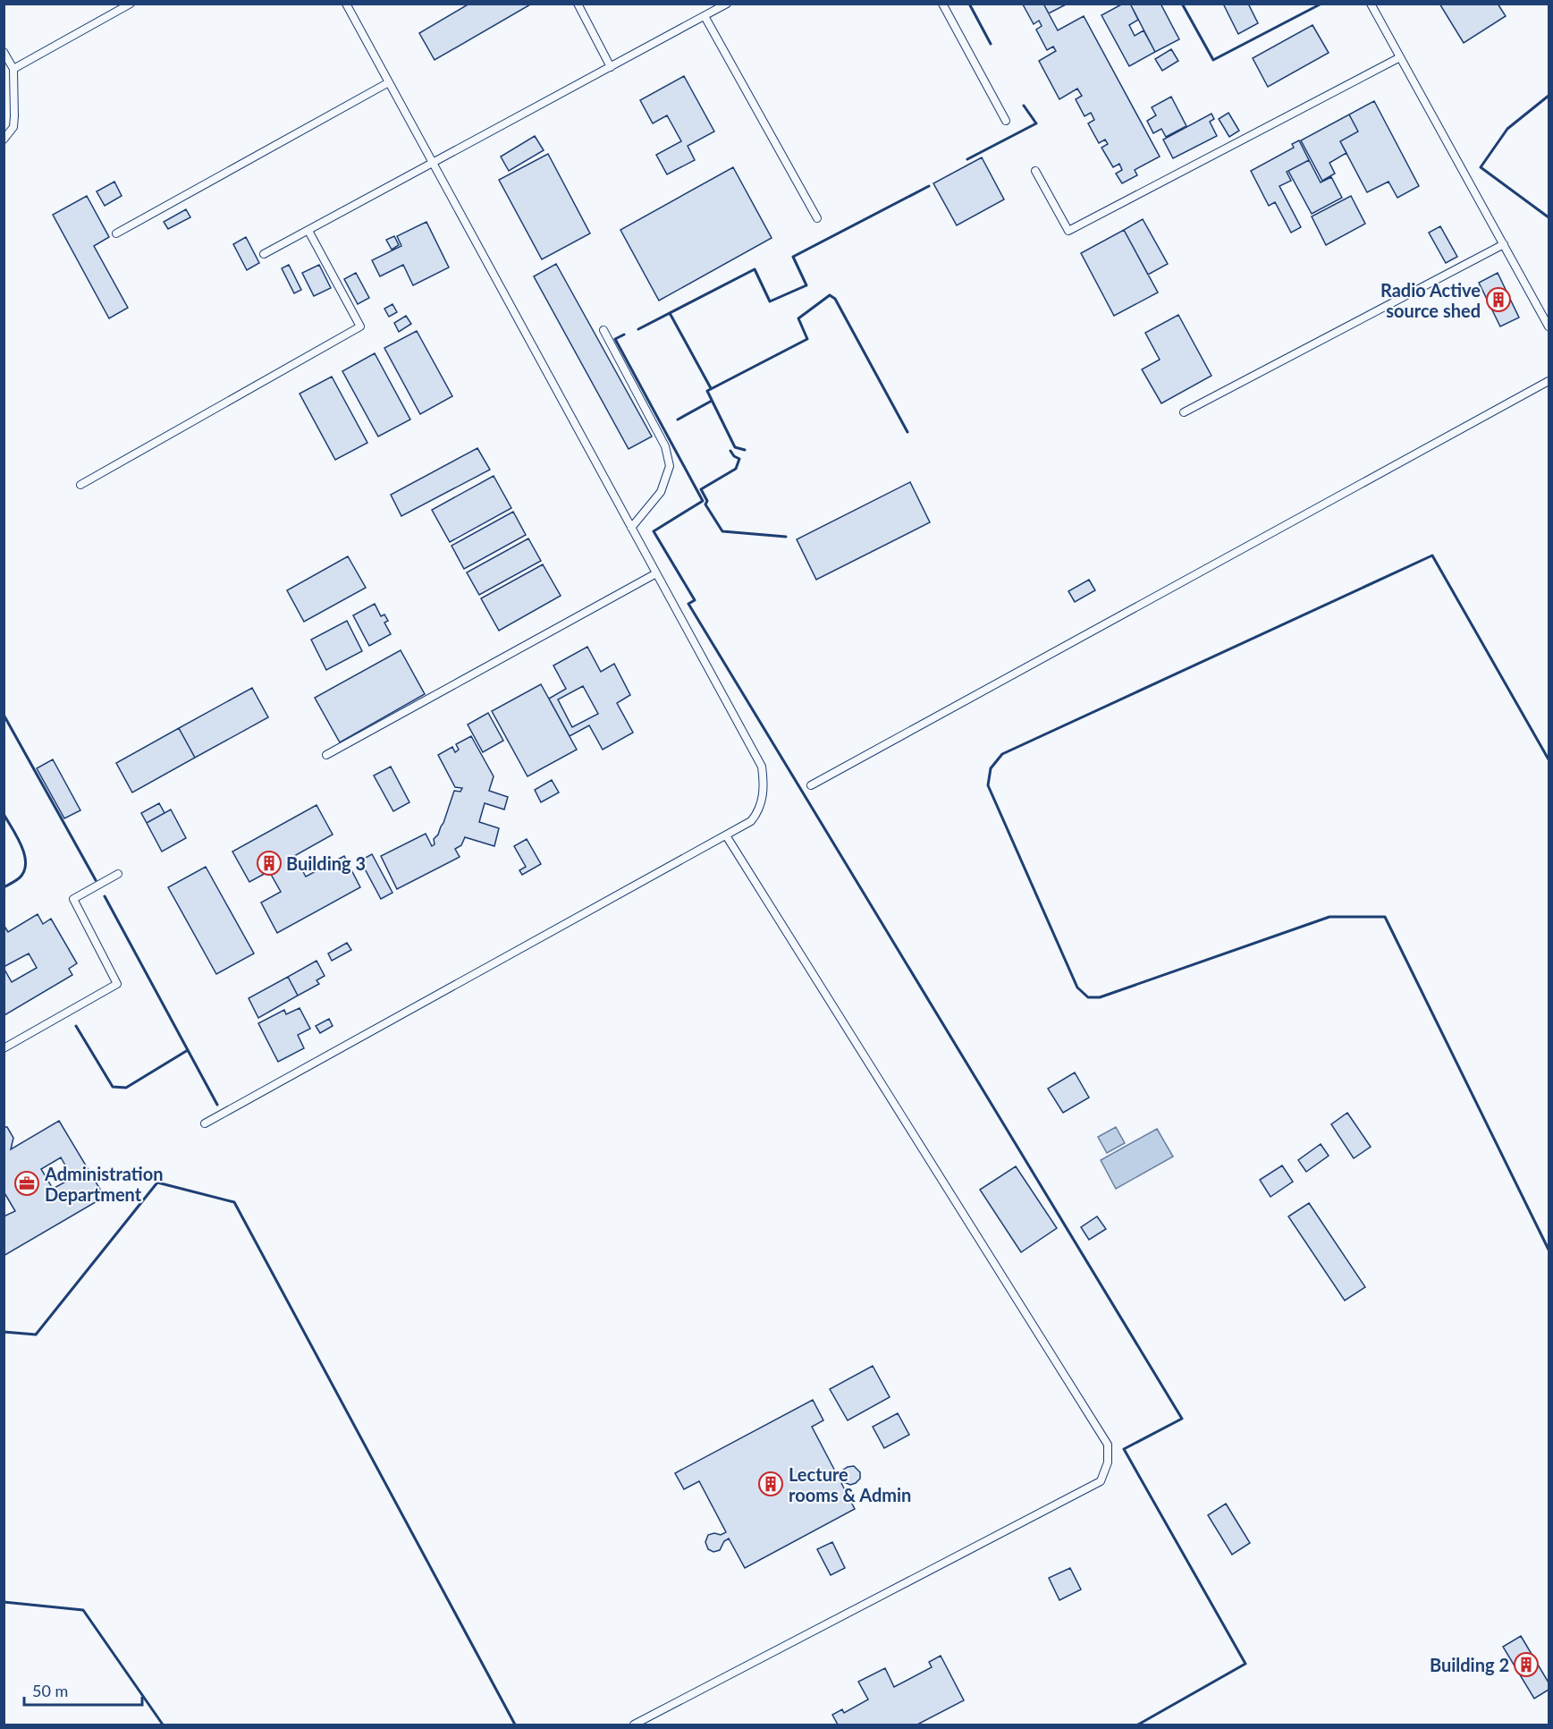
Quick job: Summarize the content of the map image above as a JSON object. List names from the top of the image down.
{
  "places": {
    "building": [
      "Radio Active source shed",
      "Building 3",
      "Lecture rooms & Admin",
      "Building 2"
    ],
    "office": ["Administration Department"]
  },
  "scale_bar": "50 m"
}
